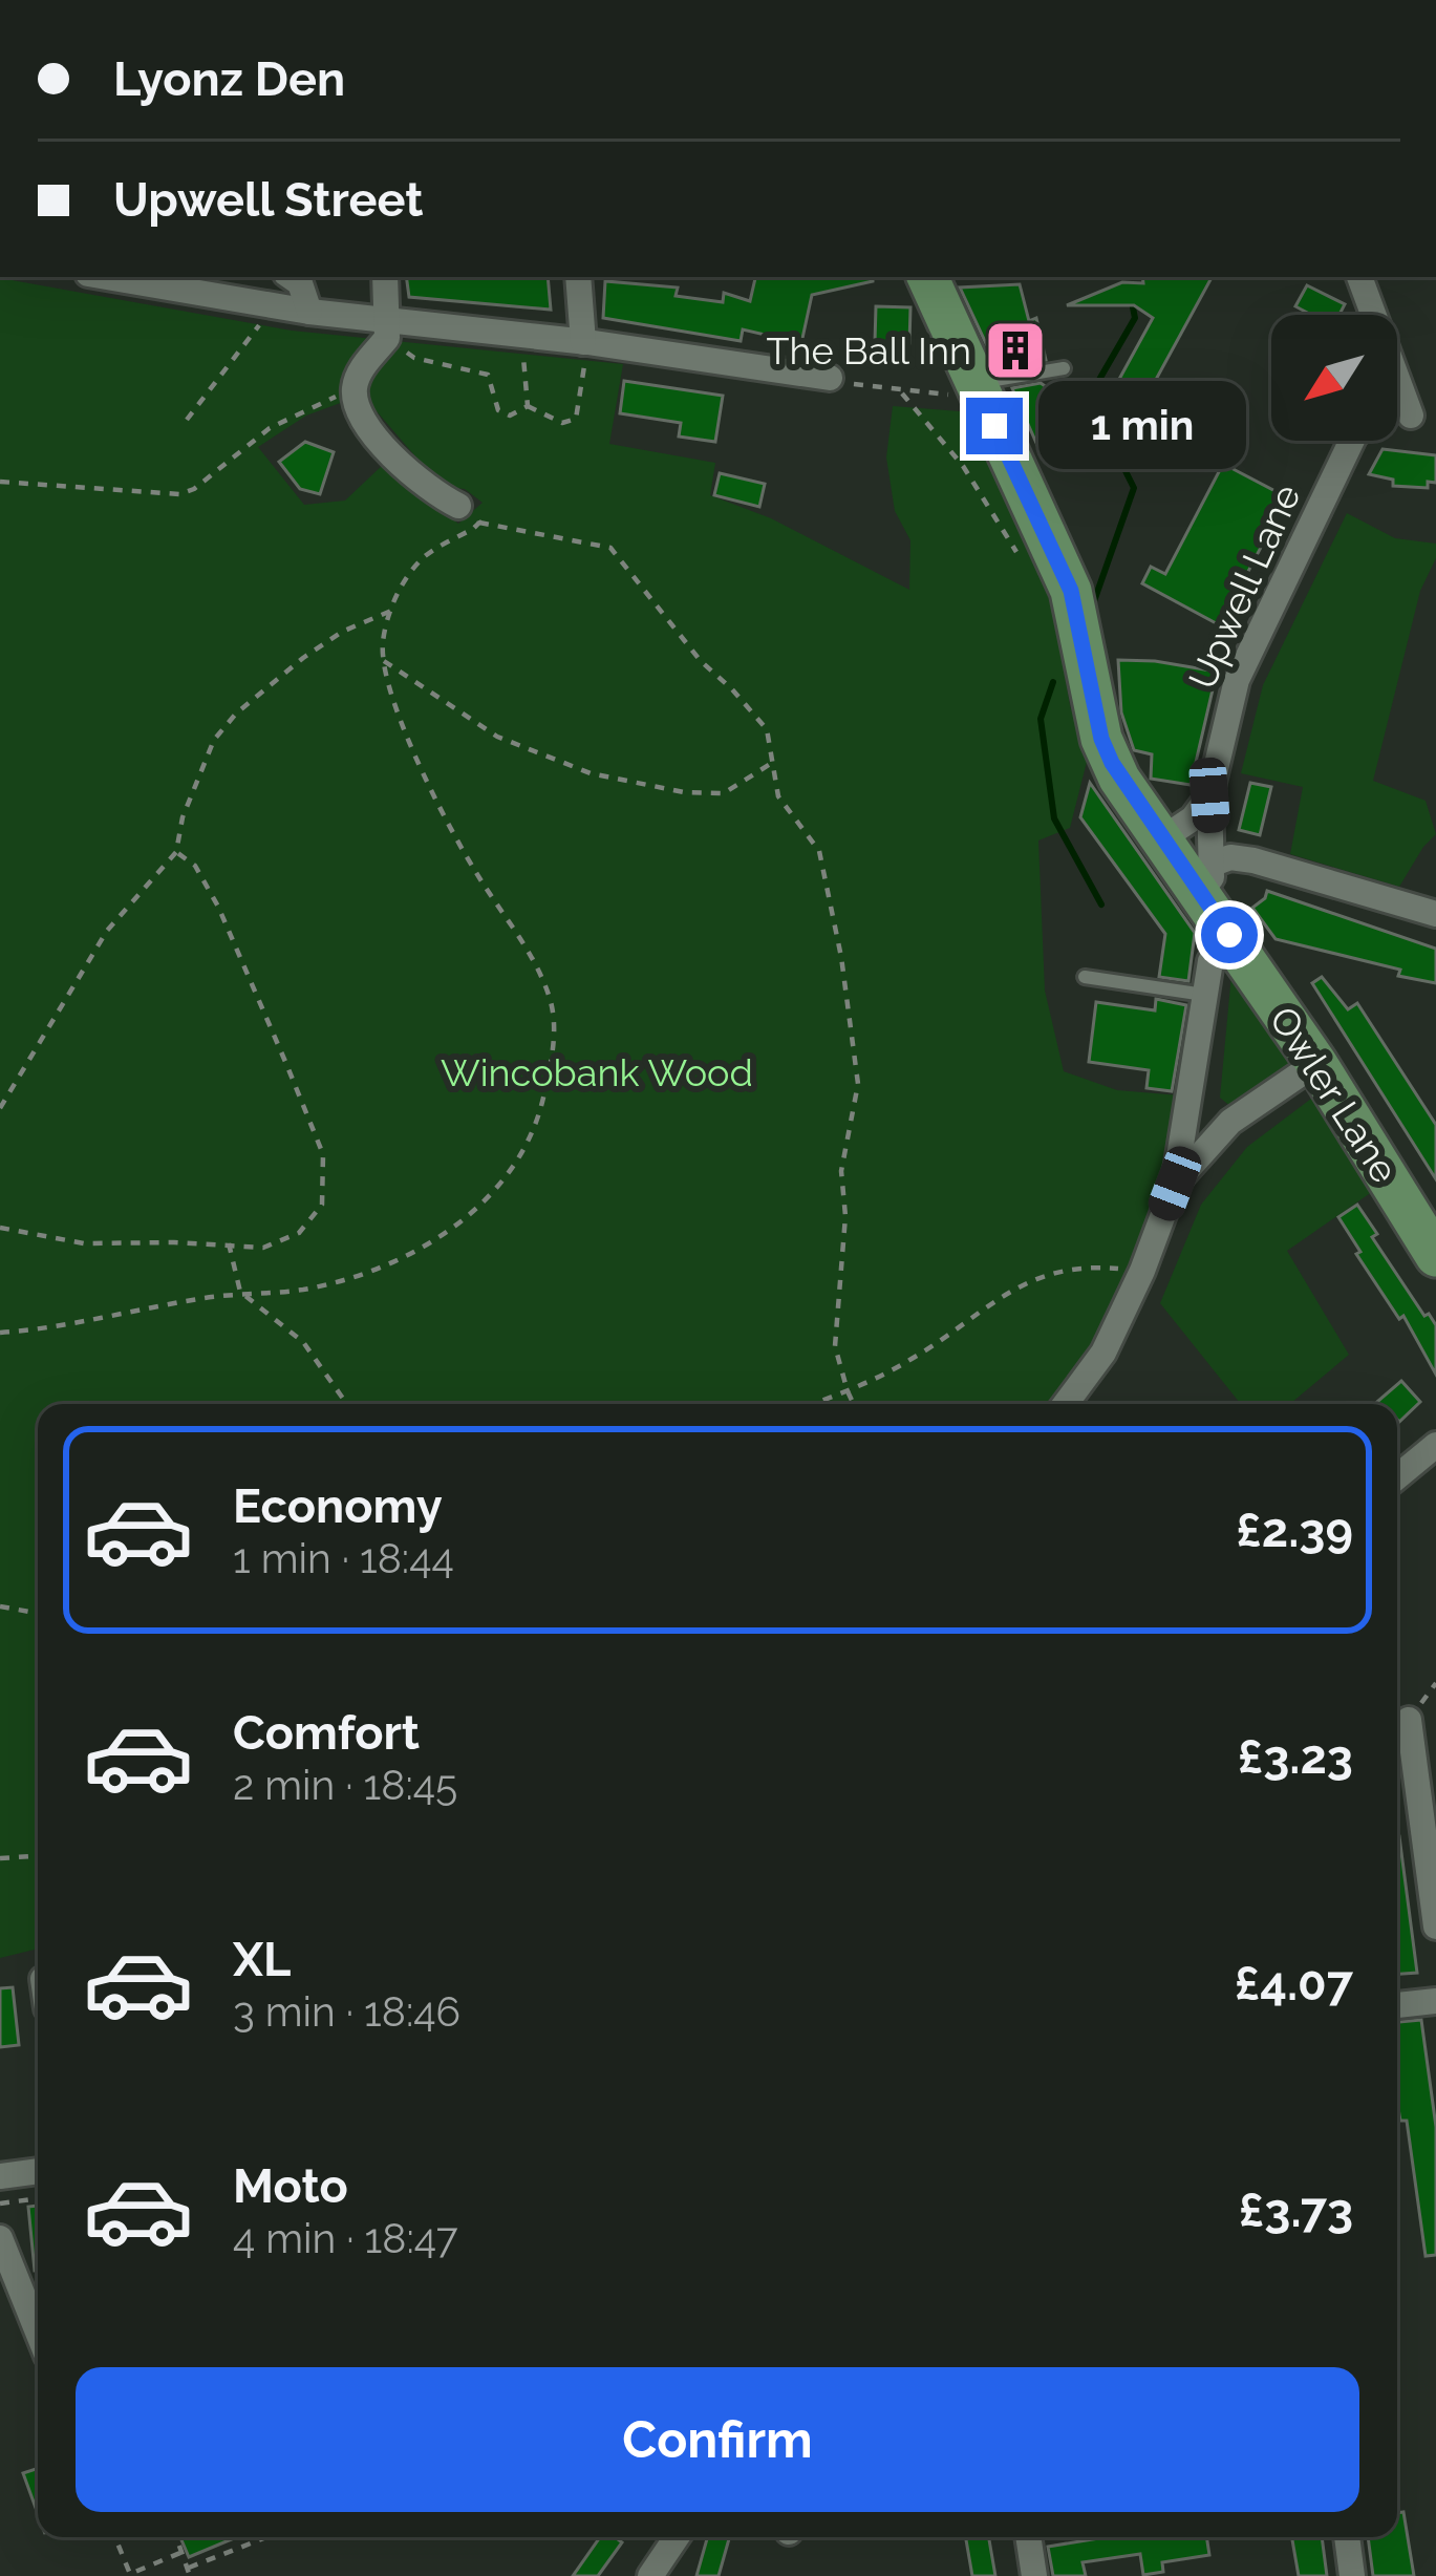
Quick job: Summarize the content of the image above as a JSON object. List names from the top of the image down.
{
  "streets": {
    "main road": ["Owler Lane"],
    "street": ["Upwell Lane"]
  },
  "crossings": [
    ["Upwell Lane", "Owler Lane"]
  ],
  "parks": ["Wincobank Wood"],
  "places": {
    "building": ["The Ball Inn"]
  },
  "north": "bottom left",
  "page": {
    "banner": ["Lyonz Den", "Upwell Street"],
    "bubble": "1 min",
    "list": [
      {
        "name": "Economy",
        "note": "1 min · 18:44",
        "value": "£2.39"
      },
      {
        "name": "Comfort",
        "note": "2 min · 18:45",
        "value": "£3.23"
      },
      {
        "name": "XL",
        "note": "3 min · 18:46",
        "value": "£4.07"
      },
      {
        "name": "Moto",
        "note": "4 min · 18:47",
        "value": "£3.73"
      }
    ],
    "buttons": "Confirm"
  }
}
